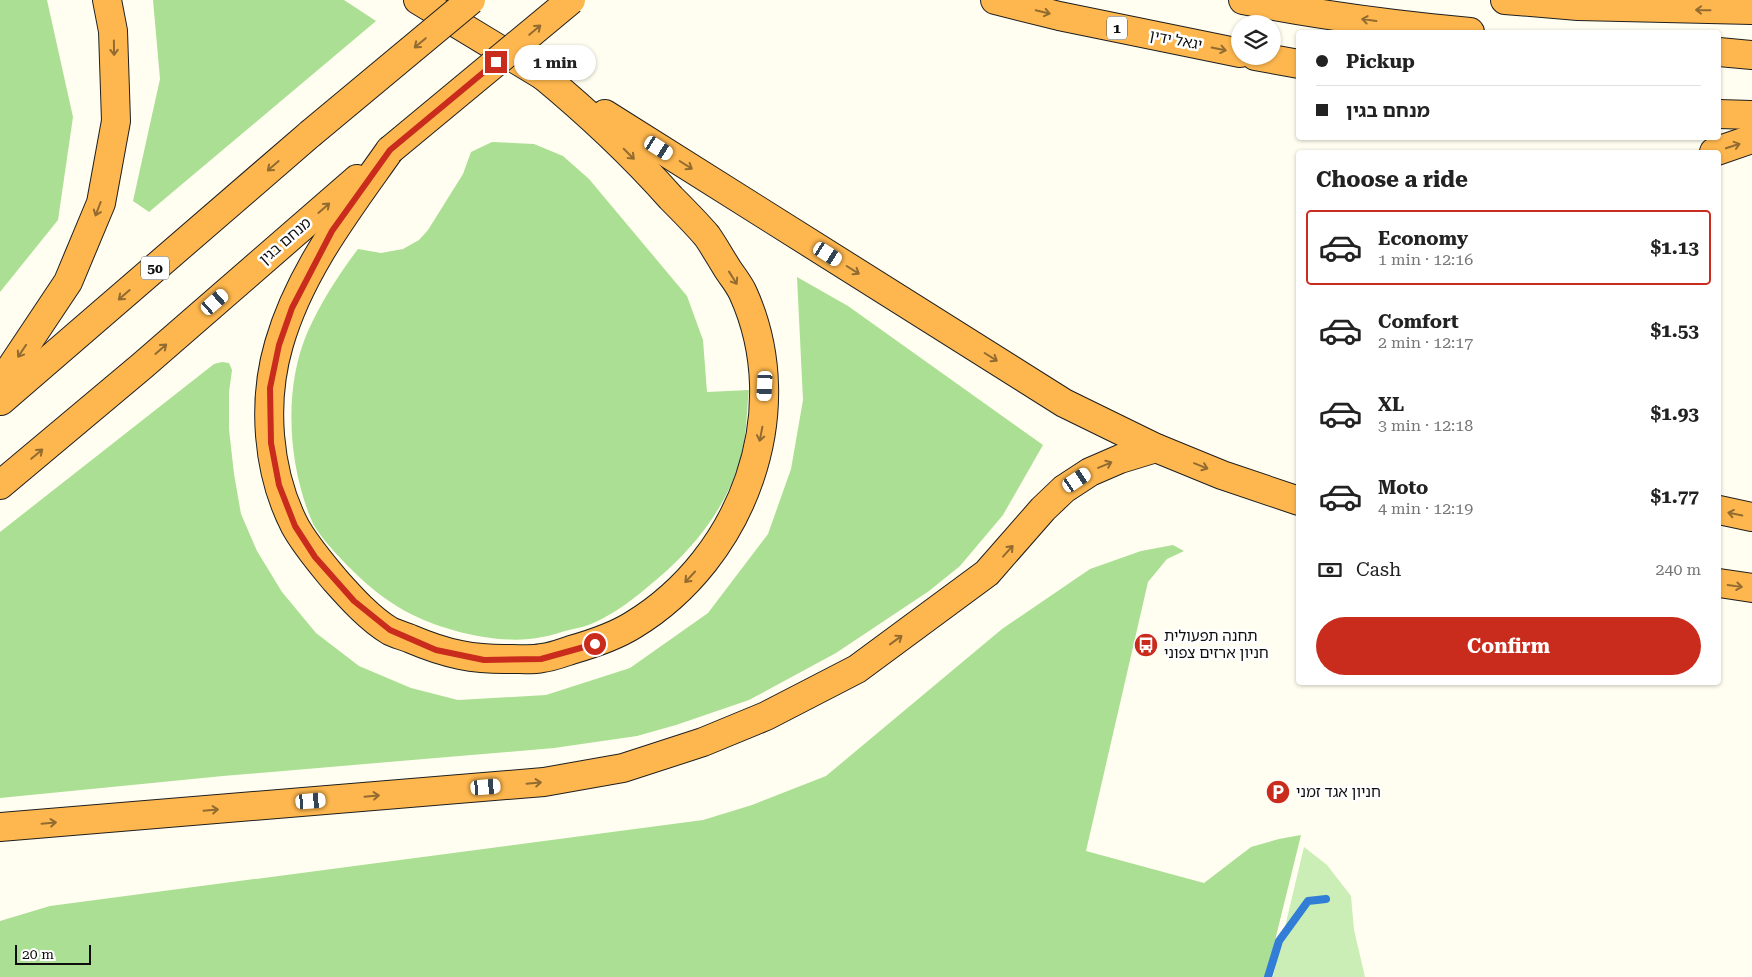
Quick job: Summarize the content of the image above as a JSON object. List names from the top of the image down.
{
  "streets": {
    "highway": [
      "1",
      "יגאל ידין",
      "מנחם בגין",
      "50"
    ]
  },
  "one_way": ["יגאל ידין"],
  "places": {
    "bus stop": ["תחנה תפעולית חניון ארזים צפוני"],
    "parking": ["חניון אגד זמני"]
  },
  "scale_bar": "20 m",
  "page": {
    "banner": ["Pickup", "מנחם בגין"],
    "bubble": "1 min",
    "heading": "Choose a ride",
    "list": [
      {
        "name": "Economy",
        "note": "1 min · 12:16",
        "value": "$1.13"
      },
      {
        "name": "Comfort",
        "note": "2 min · 12:17",
        "value": "$1.53"
      },
      {
        "name": "XL",
        "note": "3 min · 12:18",
        "value": "$1.93"
      },
      {
        "name": "Moto",
        "note": "4 min · 12:19",
        "value": "$1.77"
      }
    ],
    "pay": ["Cash", "240 m"],
    "buttons": "Confirm",
    "scale": "20 m"
  }
}
